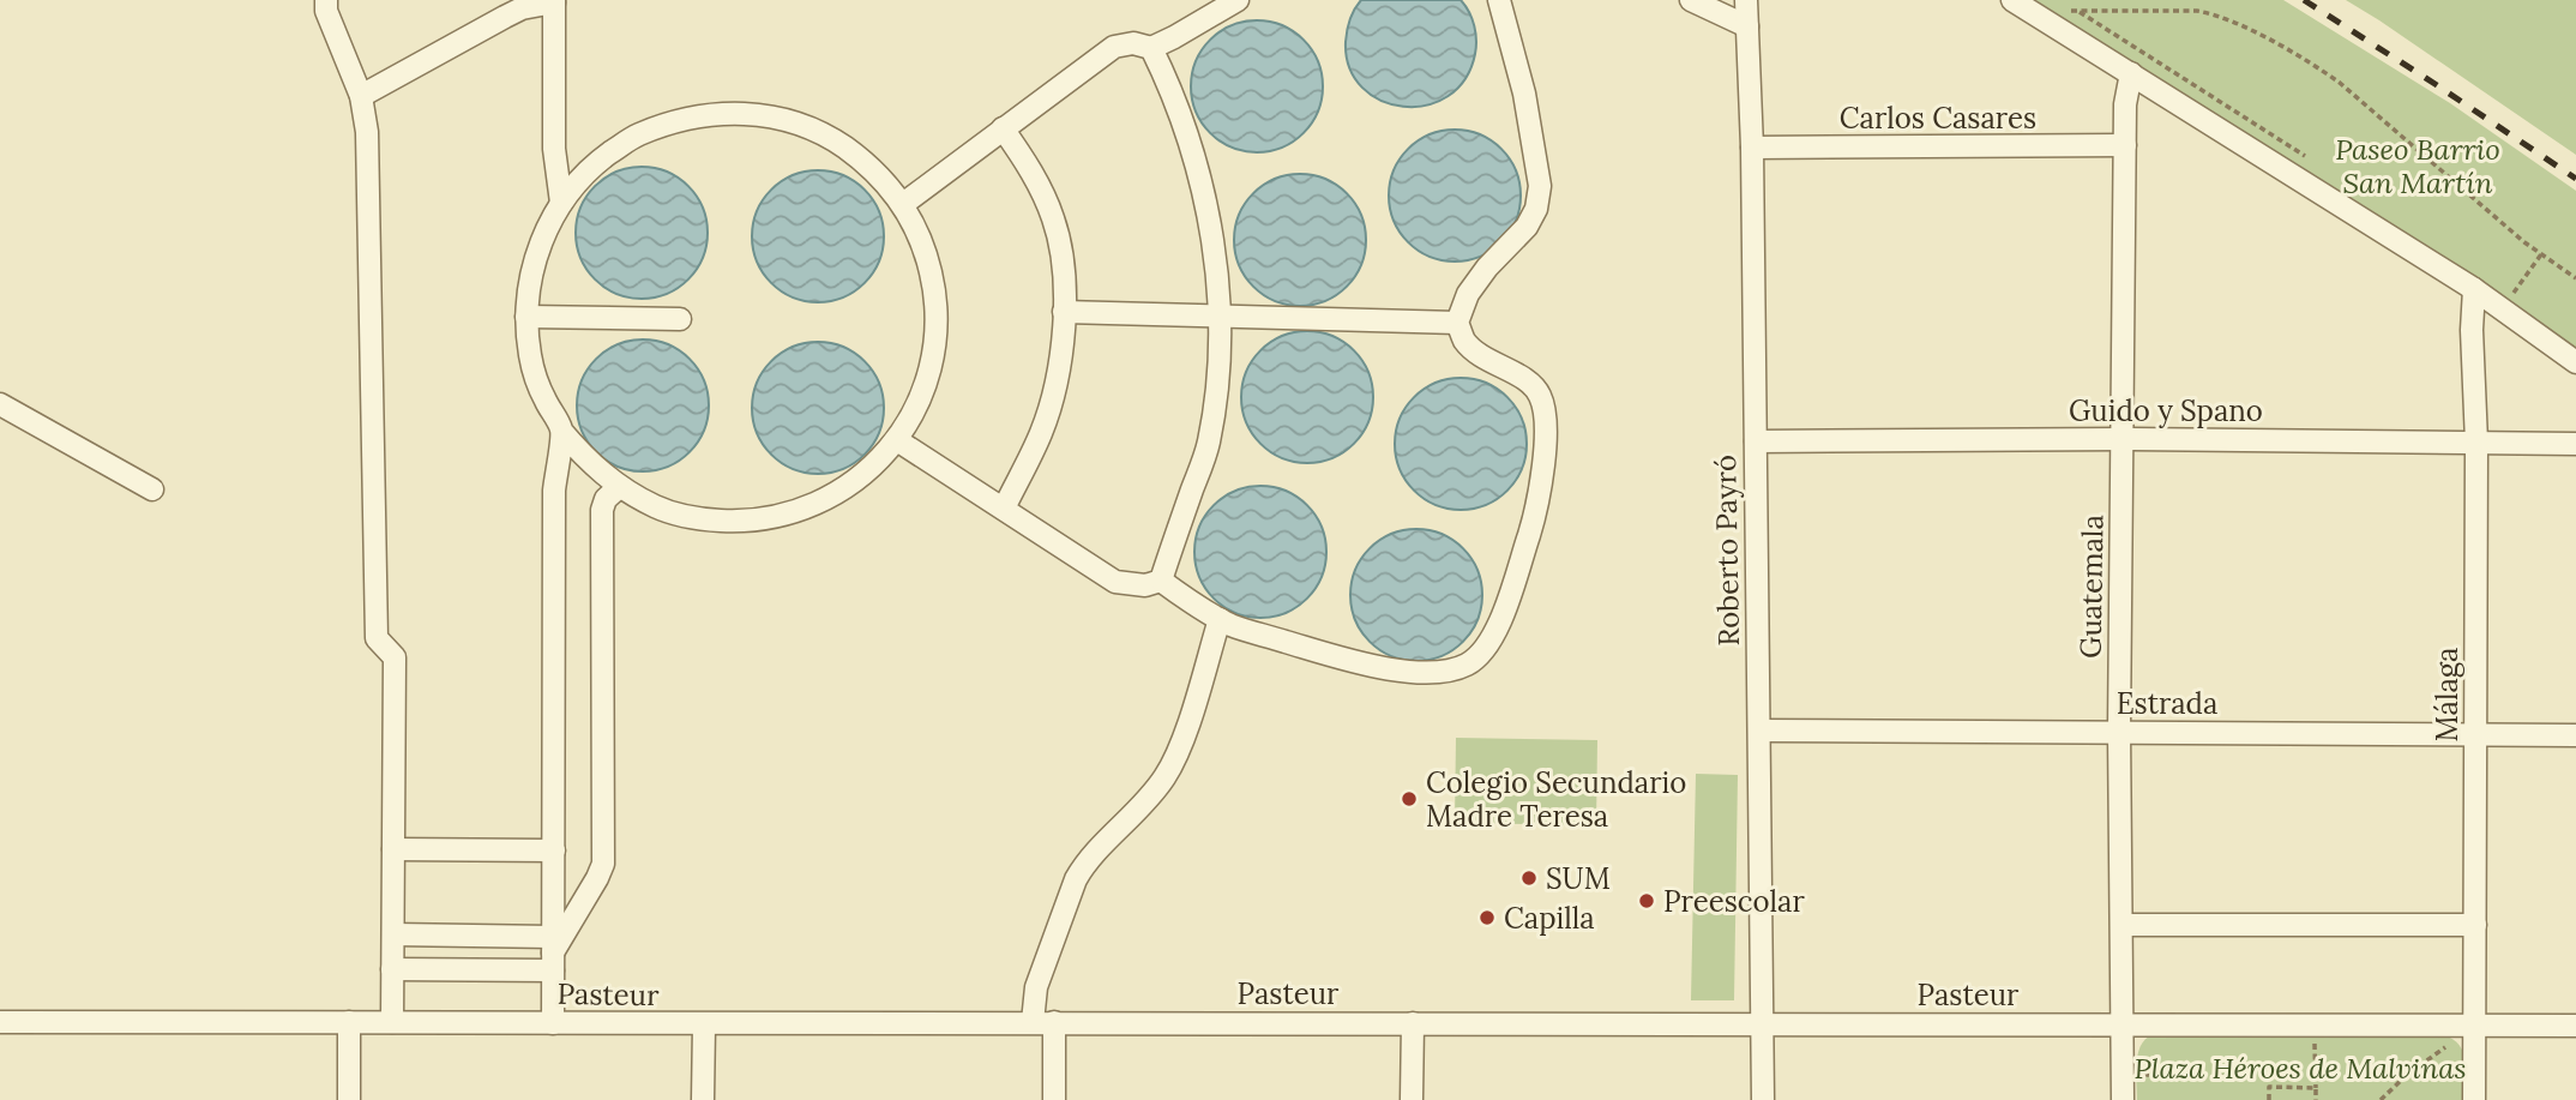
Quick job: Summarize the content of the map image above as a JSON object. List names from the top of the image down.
{
  "streets": {
    "street": [
      "Carlos Casares",
      "Guido y Spano",
      "Roberto Payró",
      "Guatemala",
      "Málaga",
      "Estrada",
      "Pasteur"
    ]
  },
  "crossings": [
    ["Carlos Casares", "Roberto Payró"],
    ["Carlos Casares", "Guatemala"],
    ["Guido y Spano", "Roberto Payró"],
    ["Guido y Spano", "Guatemala"],
    ["Guido y Spano", "Málaga"],
    ["Roberto Payró", "Estrada"],
    ["Roberto Payró", "Pasteur"],
    ["Guatemala", "Estrada"],
    ["Guatemala", "Pasteur"],
    ["Málaga", "Estrada"],
    ["Málaga", "Pasteur"]
  ],
  "parks": ["Paseo Barrio San Martín", "Plaza Héroes de Malvinas"],
  "places": [
    "Colegio Secundario Madre Teresa",
    "SUM",
    "Preescolar",
    "Capilla"
  ]
}
